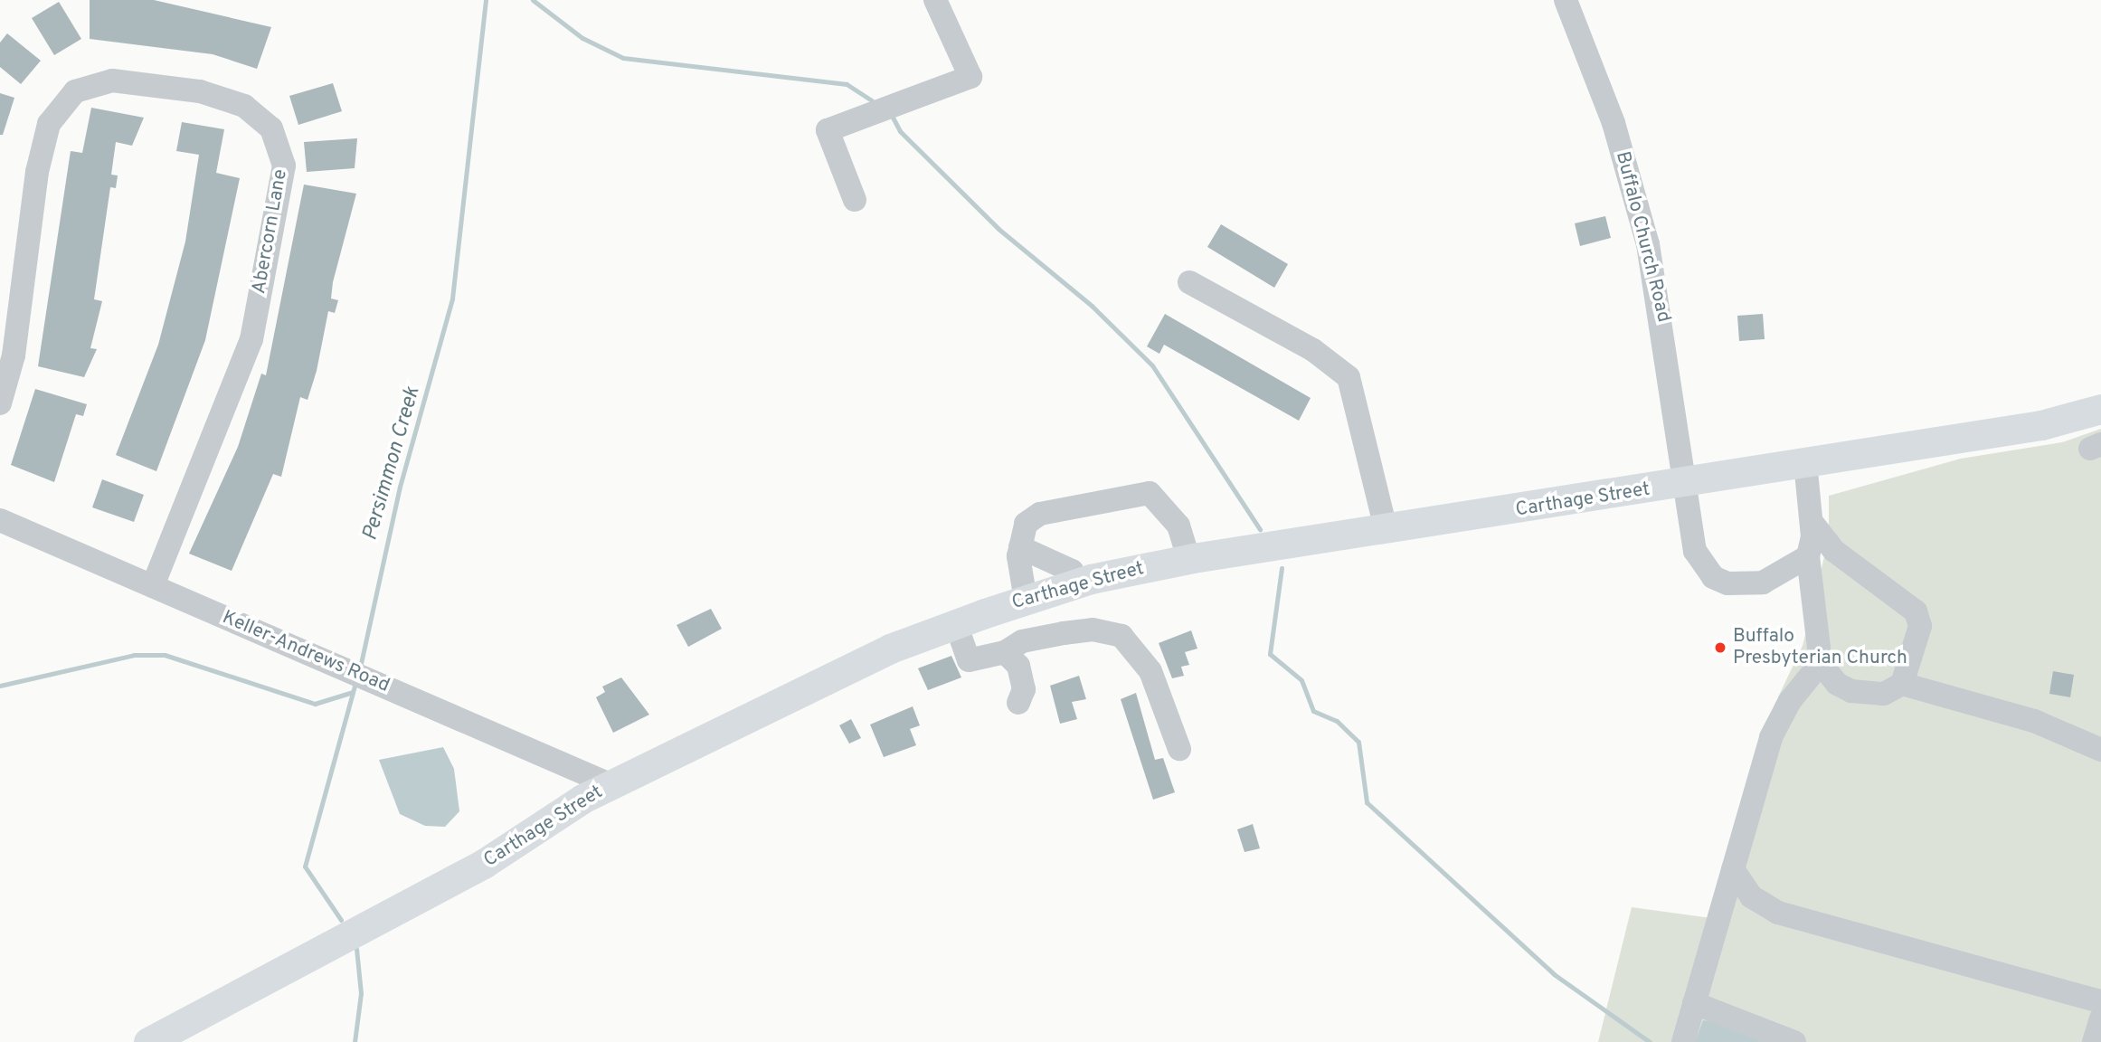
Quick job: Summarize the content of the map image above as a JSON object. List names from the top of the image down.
{
  "streets": {
    "main road": ["Carthage Street"],
    "street": ["Abercorn Lane", "Buffalo Church Road", "Keller-Andrews Road"]
  },
  "crossings": [
    ["Abercorn Lane", "Keller-Andrews Road"],
    ["Buffalo Church Road", "Carthage Street"],
    ["Carthage Street", "Keller-Andrews Road"]
  ],
  "water": ["Persimmon Creek"],
  "places": ["Buffalo Presbyterian Church"]
}
